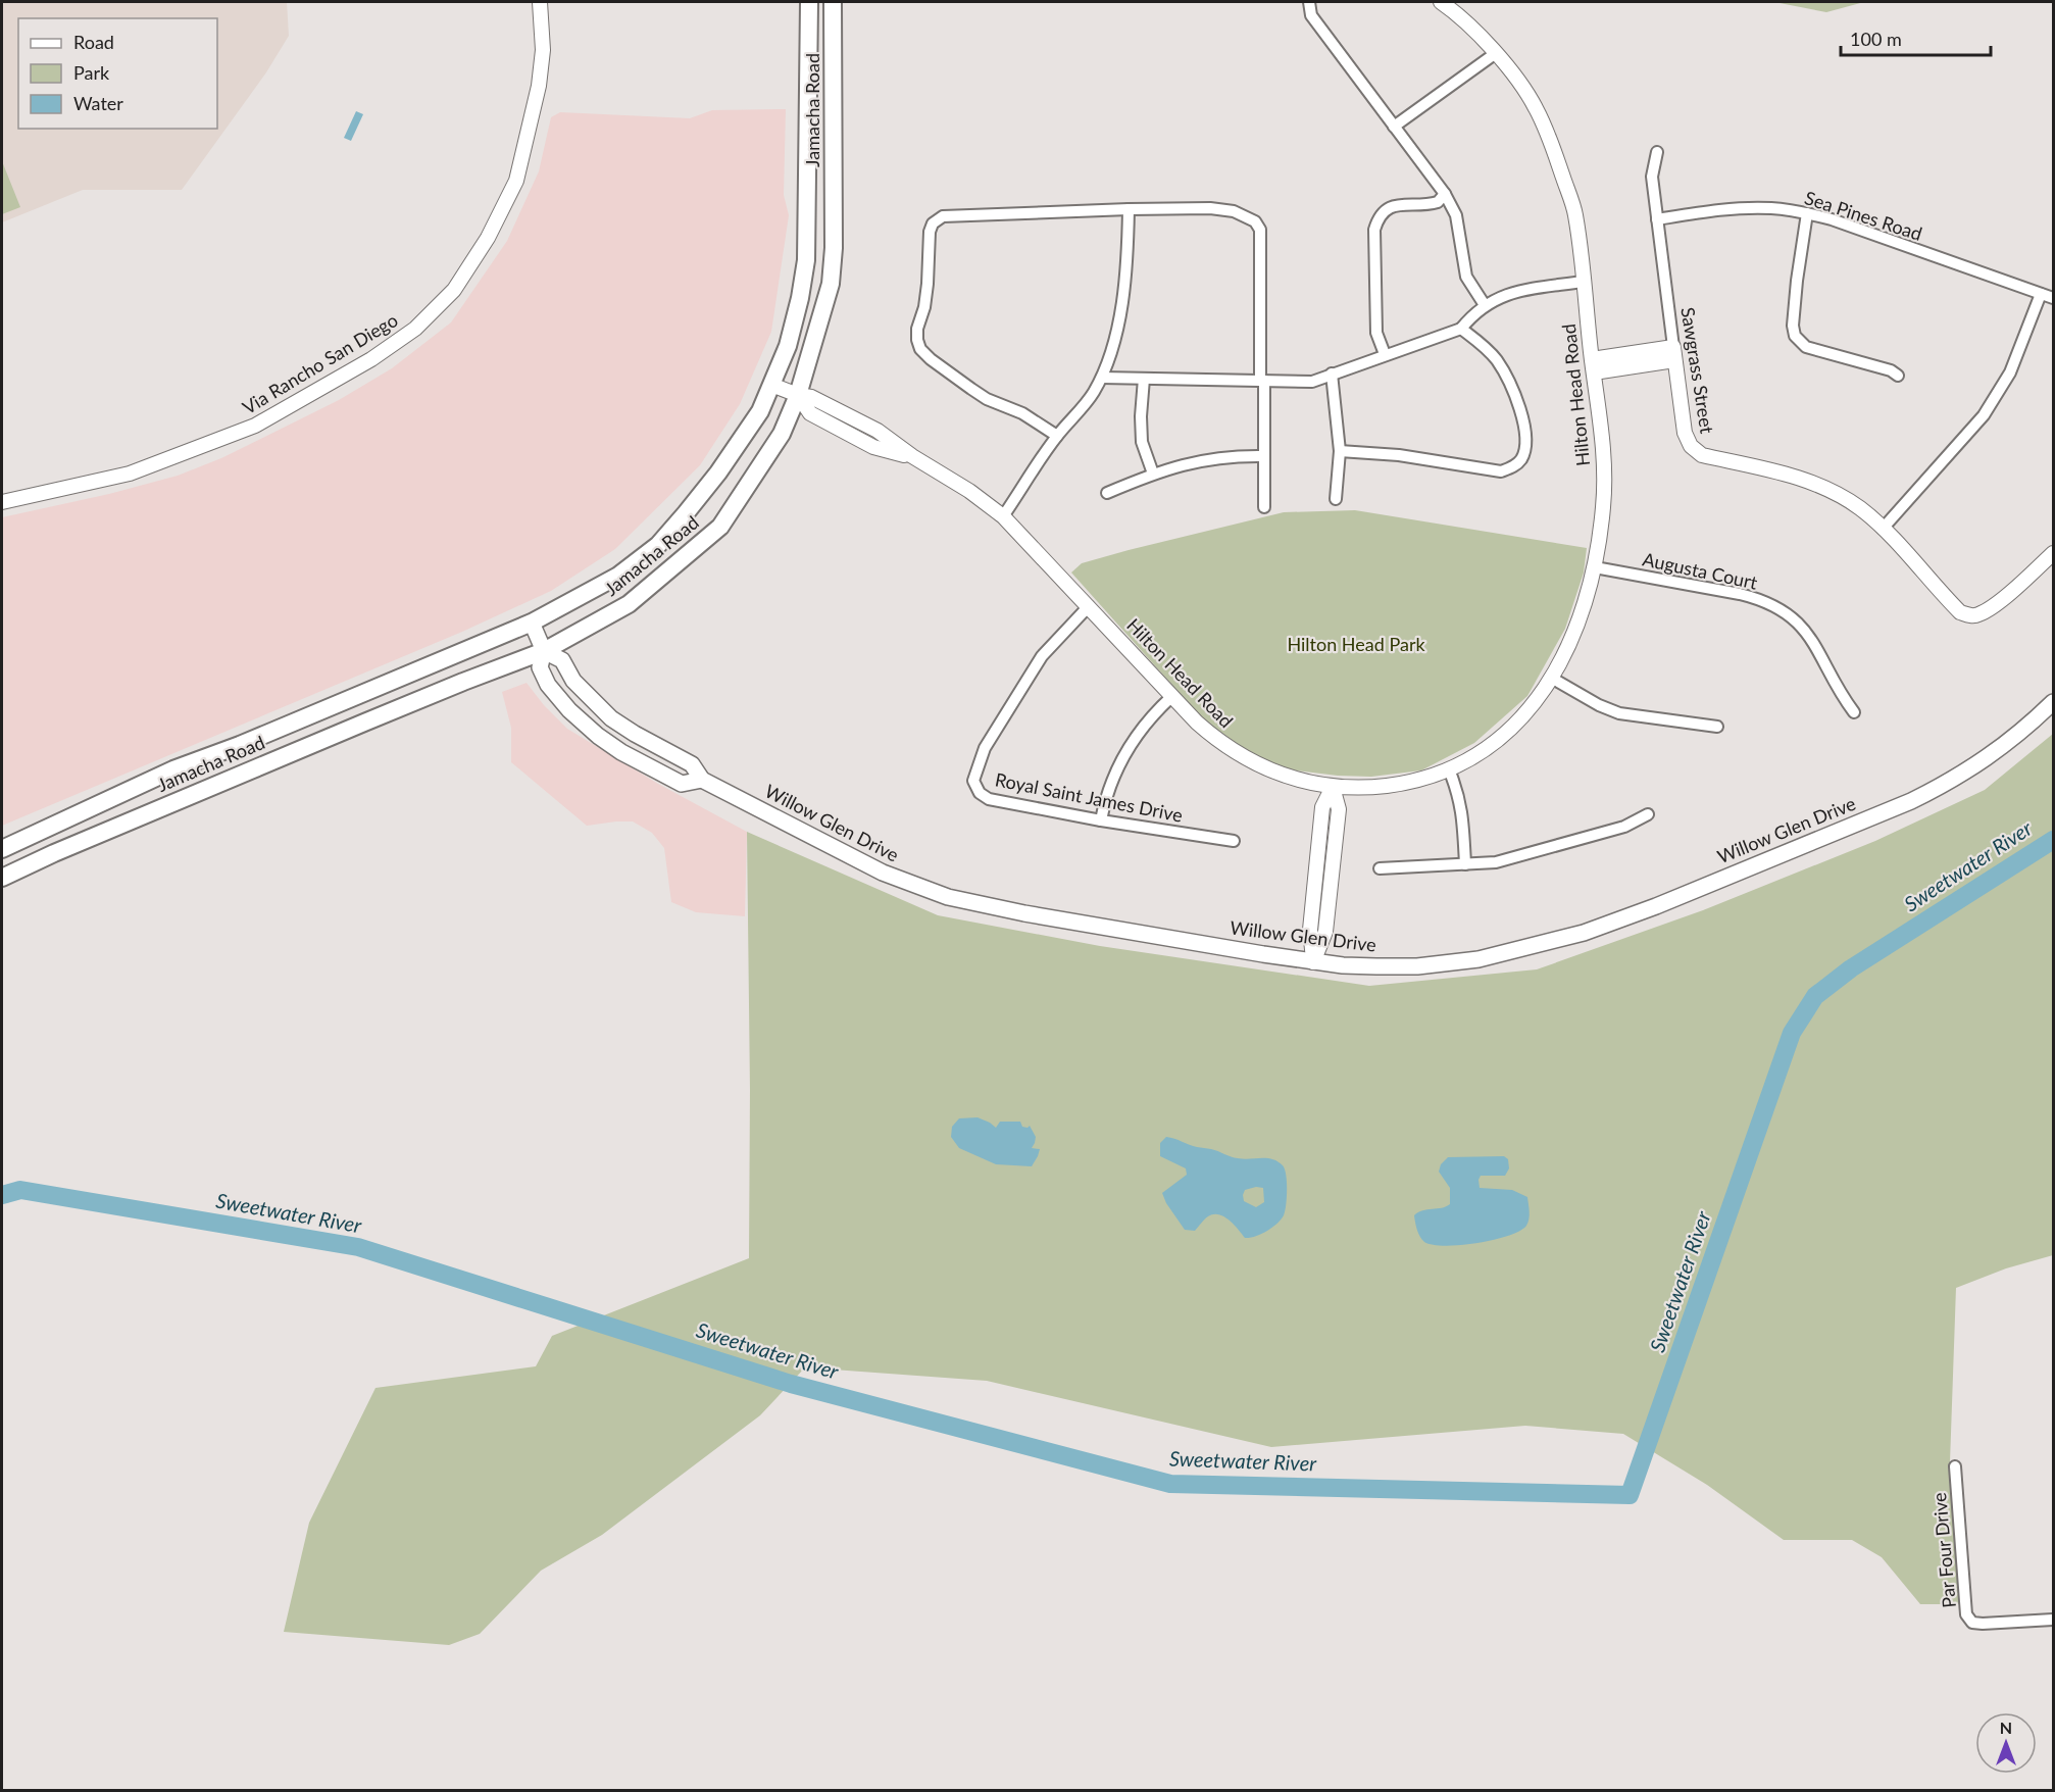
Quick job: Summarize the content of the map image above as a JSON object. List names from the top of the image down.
{
  "streets": {
    "main road": ["Jamacha Road", "Willow Glen Drive"],
    "street": [
      "Sea Pines Road",
      "Via Rancho San Diego",
      "Sawgrass Street",
      "Hilton Head Road",
      "Augusta Court",
      "Royal Saint James Drive",
      "Par Four Drive"
    ]
  },
  "crossings": [
    ["Jamacha Road", "Hilton Head Road"],
    ["Jamacha Road", "Willow Glen Drive"],
    ["Sea Pines Road", "Sawgrass Street"],
    ["Hilton Head Road", "Augusta Court"],
    ["Hilton Head Road", "Royal Saint James Drive"]
  ],
  "water": ["Sweetwater River"],
  "parks": ["Hilton Head Park"],
  "legend": ["Road", "Park", "Water"],
  "scale_bar": "100 m",
  "north": "top"
}
